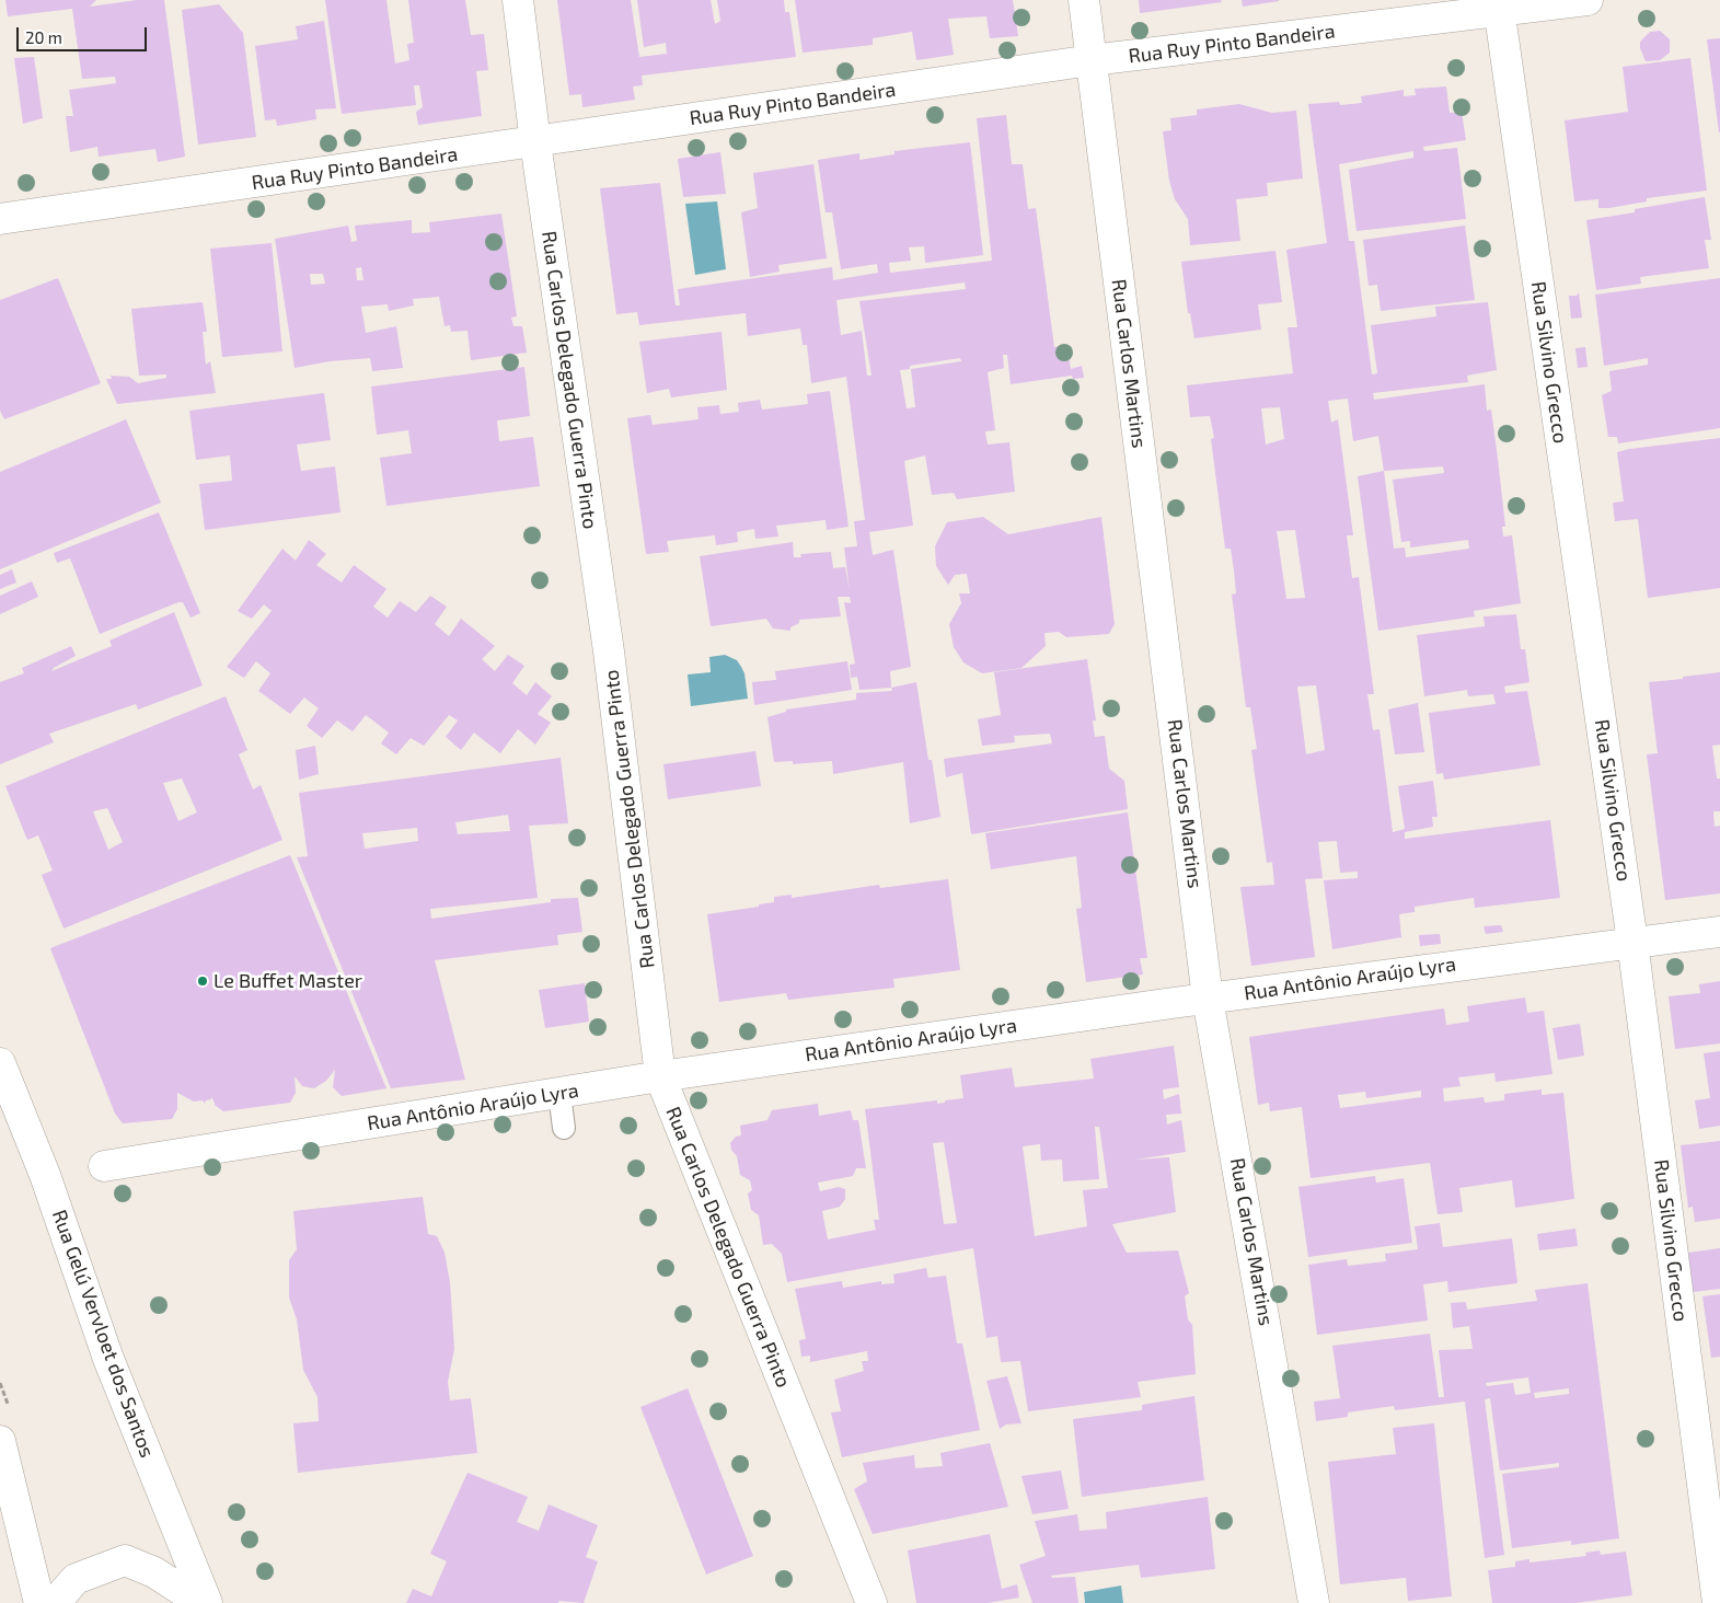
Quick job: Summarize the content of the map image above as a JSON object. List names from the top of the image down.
{
  "streets": {
    "street": [
      "Rua Ruy Pinto Bandeira",
      "Rua Silvino Grecco",
      "Rua Carlos Martins",
      "Rua Carlos Delegado Guerra Pinto",
      "Rua Antônio Araújo Lyra",
      "Rua Gelú Vervloet dos Santos"
    ]
  },
  "crossings": [
    ["Rua Ruy Pinto Bandeira", "Rua Silvino Grecco"],
    ["Rua Ruy Pinto Bandeira", "Rua Carlos Martins"],
    ["Rua Ruy Pinto Bandeira", "Rua Carlos Delegado Guerra Pinto"],
    ["Rua Silvino Grecco", "Rua Antônio Araújo Lyra"],
    ["Rua Carlos Martins", "Rua Antônio Araújo Lyra"],
    ["Rua Carlos Delegado Guerra Pinto", "Rua Antônio Araújo Lyra"]
  ],
  "places": ["Le Buffet Master"],
  "scale_bar": "20 m"
}
